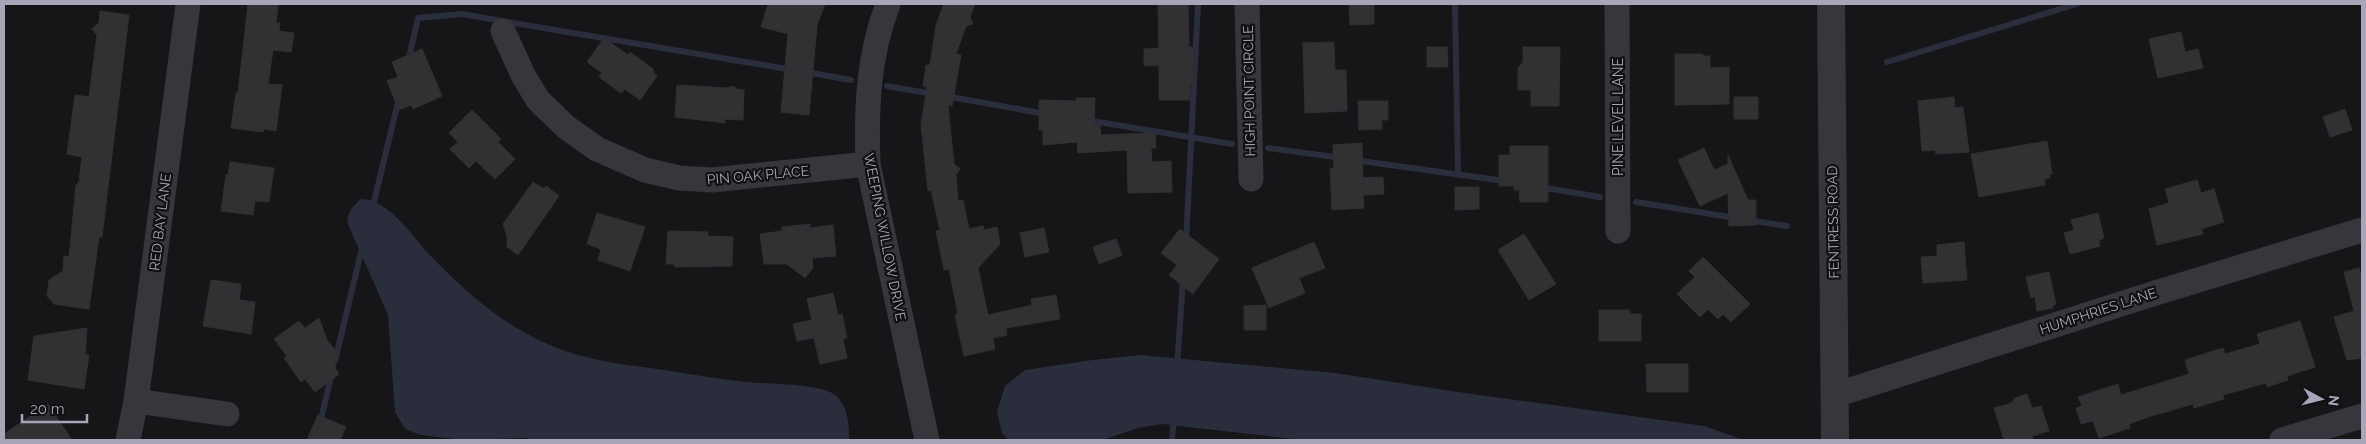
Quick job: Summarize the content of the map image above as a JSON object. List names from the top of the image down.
{
  "streets": {
    "street": [
      "HIGH POINT CIRCLE",
      "PINE LEVEL LANE",
      "PIN OAK PLACE",
      "RED BAY LANE",
      "FENTRESS ROAD",
      "WEEPING WILLOW DRIVE",
      "HUMPHRIES LANE"
    ]
  },
  "crossings": [
    ["PIN OAK PLACE", "WEEPING WILLOW DRIVE"],
    ["FENTRESS ROAD", "HUMPHRIES LANE"]
  ],
  "scale_bar": "20 m",
  "north": "right"
}
